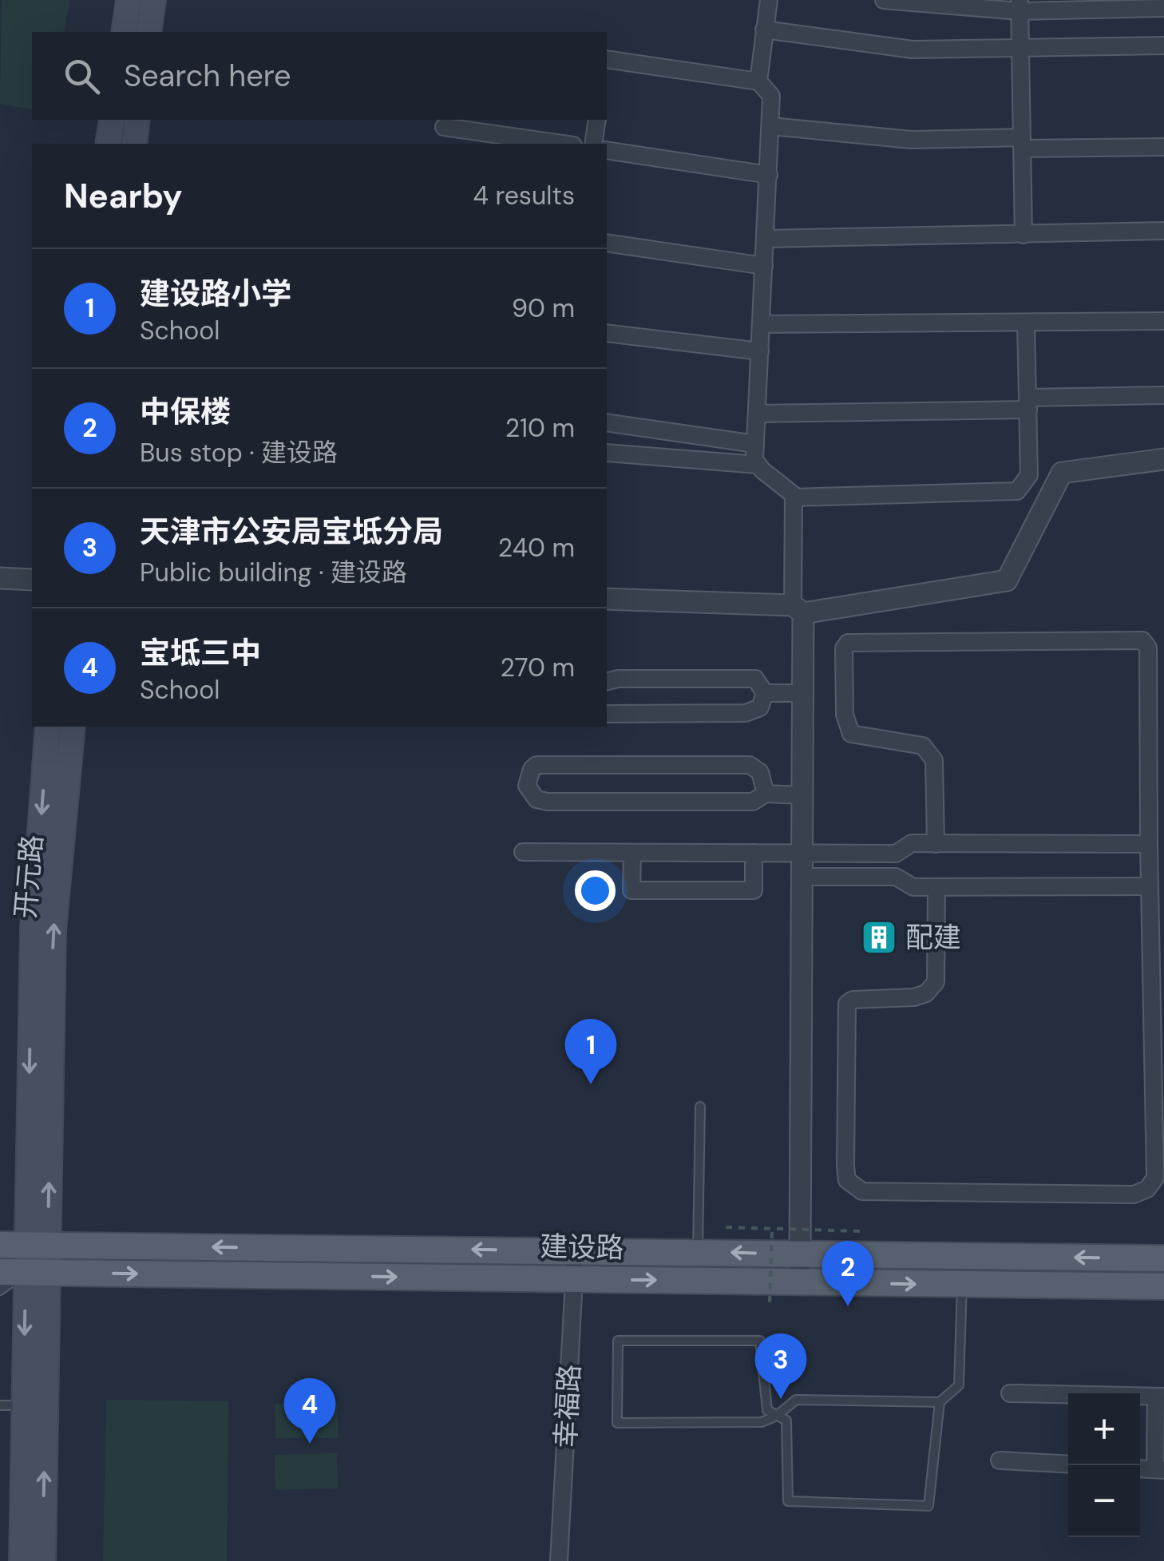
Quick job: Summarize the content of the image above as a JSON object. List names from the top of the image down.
{
  "streets": {
    "main road": ["开元路", "建设路"],
    "street": ["幸福路"]
  },
  "crossings": [
    ["开元路", "建设路"],
    ["建设路", "幸福路"]
  ],
  "places": {
    "building": ["配建"]
  },
  "page": {
    "search": "Search here",
    "heading": ["Nearby", "4 results"],
    "list": [
      {
        "mark": "1",
        "name": "建设路小学",
        "note": "School",
        "value": "90 m"
      },
      {
        "mark": "2",
        "name": "中保楼",
        "note": "Bus stop · 建设路",
        "value": "210 m"
      },
      {
        "mark": "3",
        "name": "天津市公安局宝坻分局",
        "note": "Public building · 建设路",
        "value": "240 m"
      },
      {
        "mark": "4",
        "name": "宝坻三中",
        "note": "School",
        "value": "270 m"
      }
    ],
    "pins": [
      "1",
      "2",
      "3",
      "4"
    ],
    "map_buttons": ["+", "−"]
  }
}
